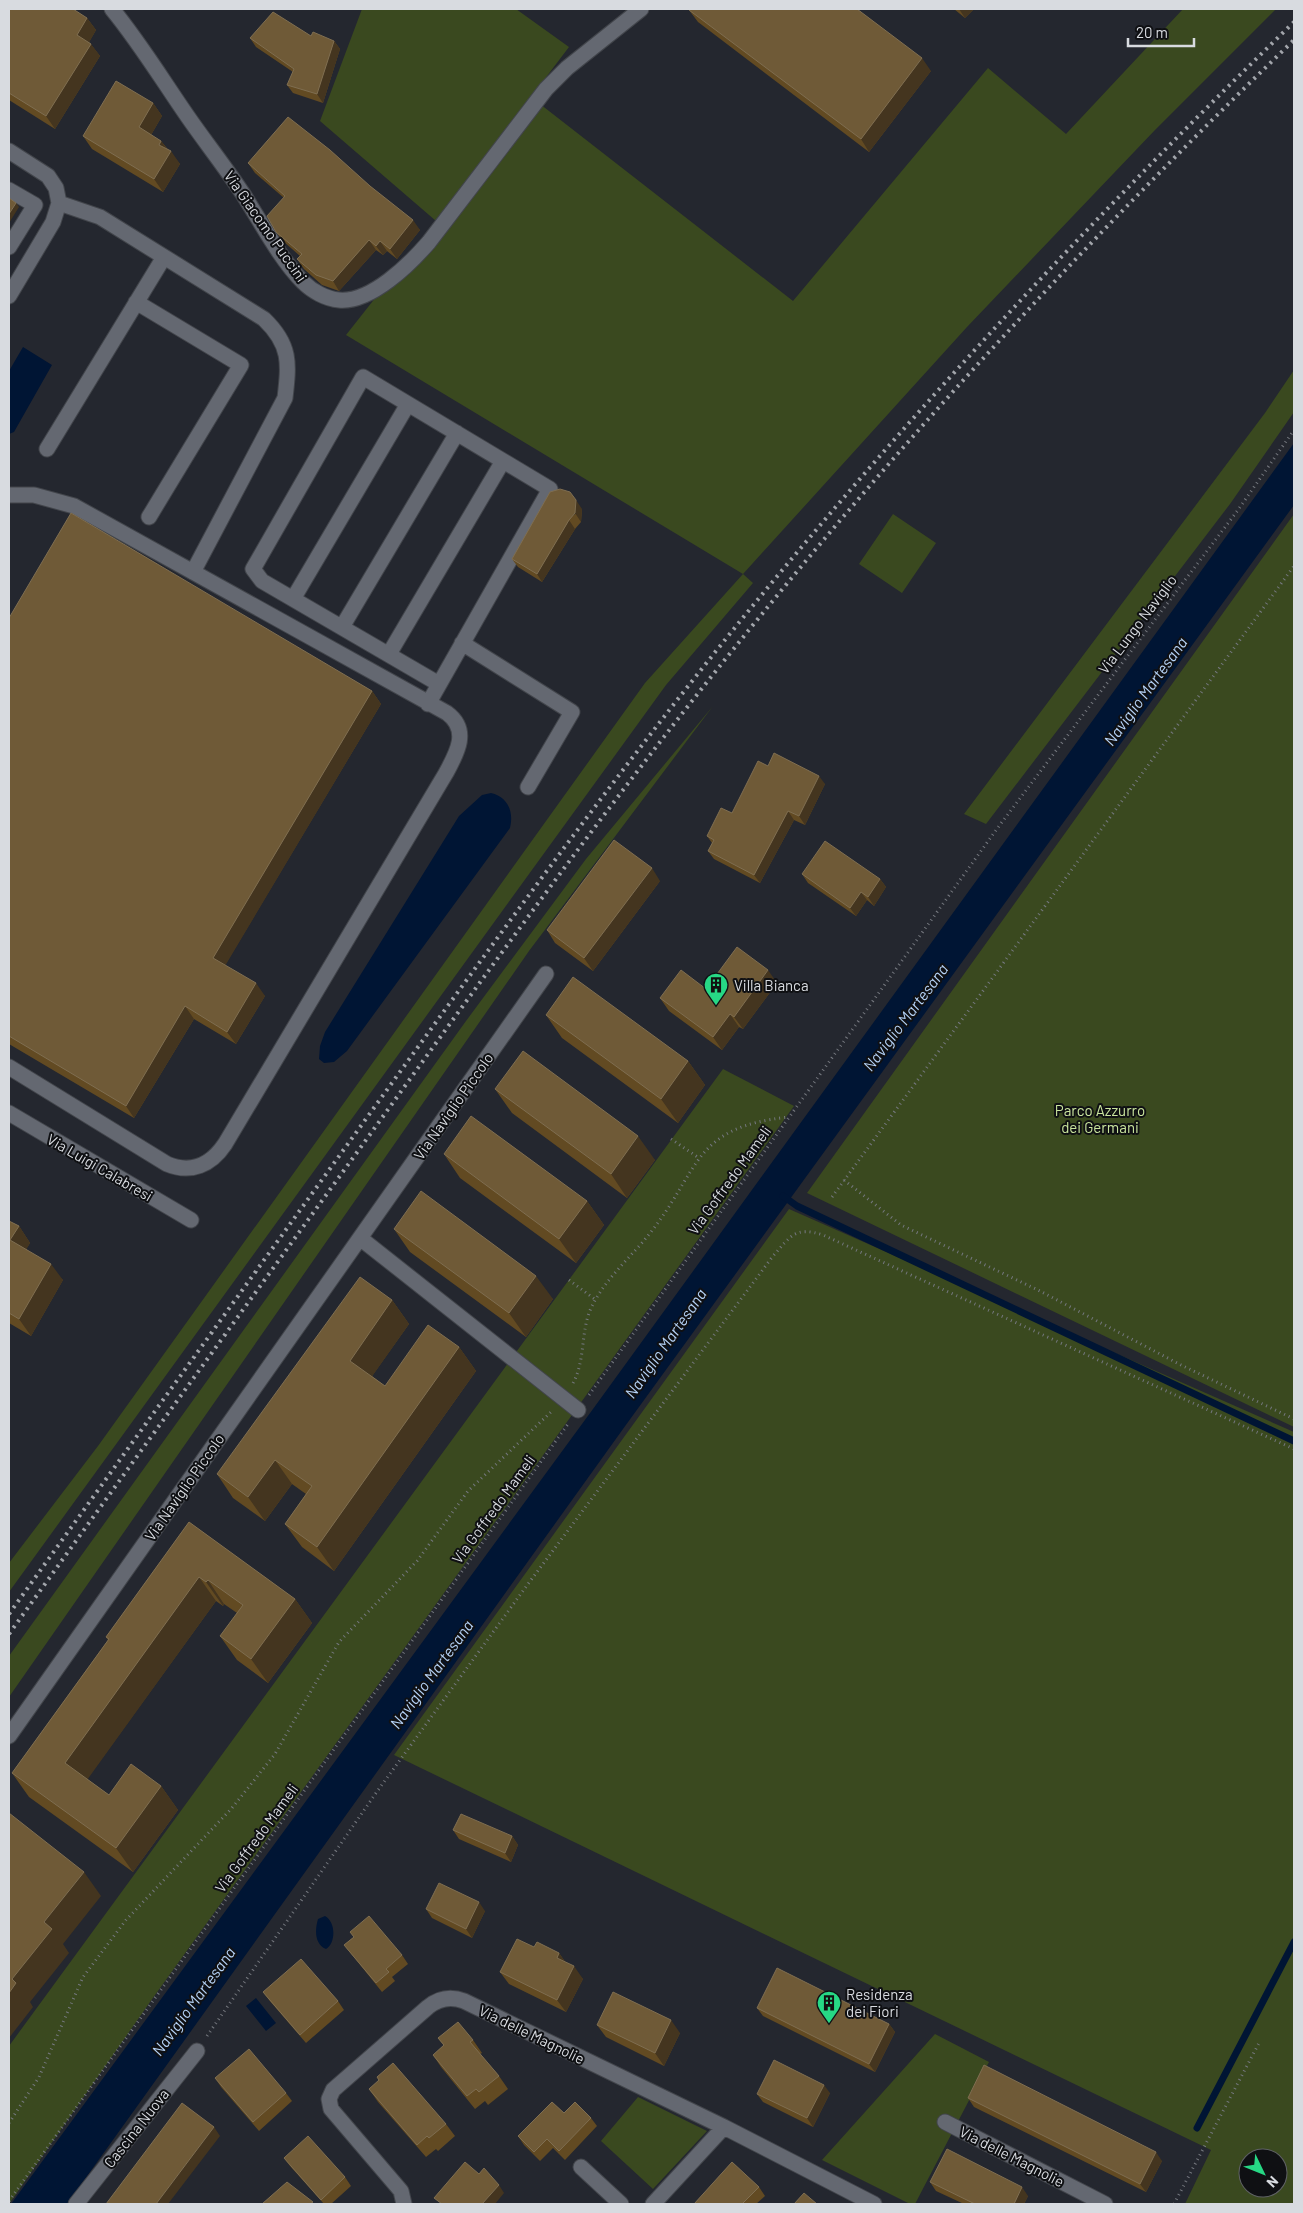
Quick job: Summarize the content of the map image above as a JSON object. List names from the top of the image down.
{
  "streets": {
    "street": [
      "Via Giacomo Puccini",
      "Via Naviglio Piccolo",
      "Via Luigi Calabresi",
      "Via delle Magnolie",
      "Cascina Nuova"
    ],
    "path": ["Via Lungo Naviglio", "Via Goffredo Mameli"]
  },
  "crossings": [
    ["Via Lungo Naviglio", "Via Goffredo Mameli"]
  ],
  "water": ["Naviglio Martesana"],
  "parks": ["Parco Azzurro dei Germani"],
  "places": {
    "building": ["Villa Bianca", "Residenza dei Fiori"]
  },
  "scale_bar": "20 m",
  "north": "bottom right"
}
